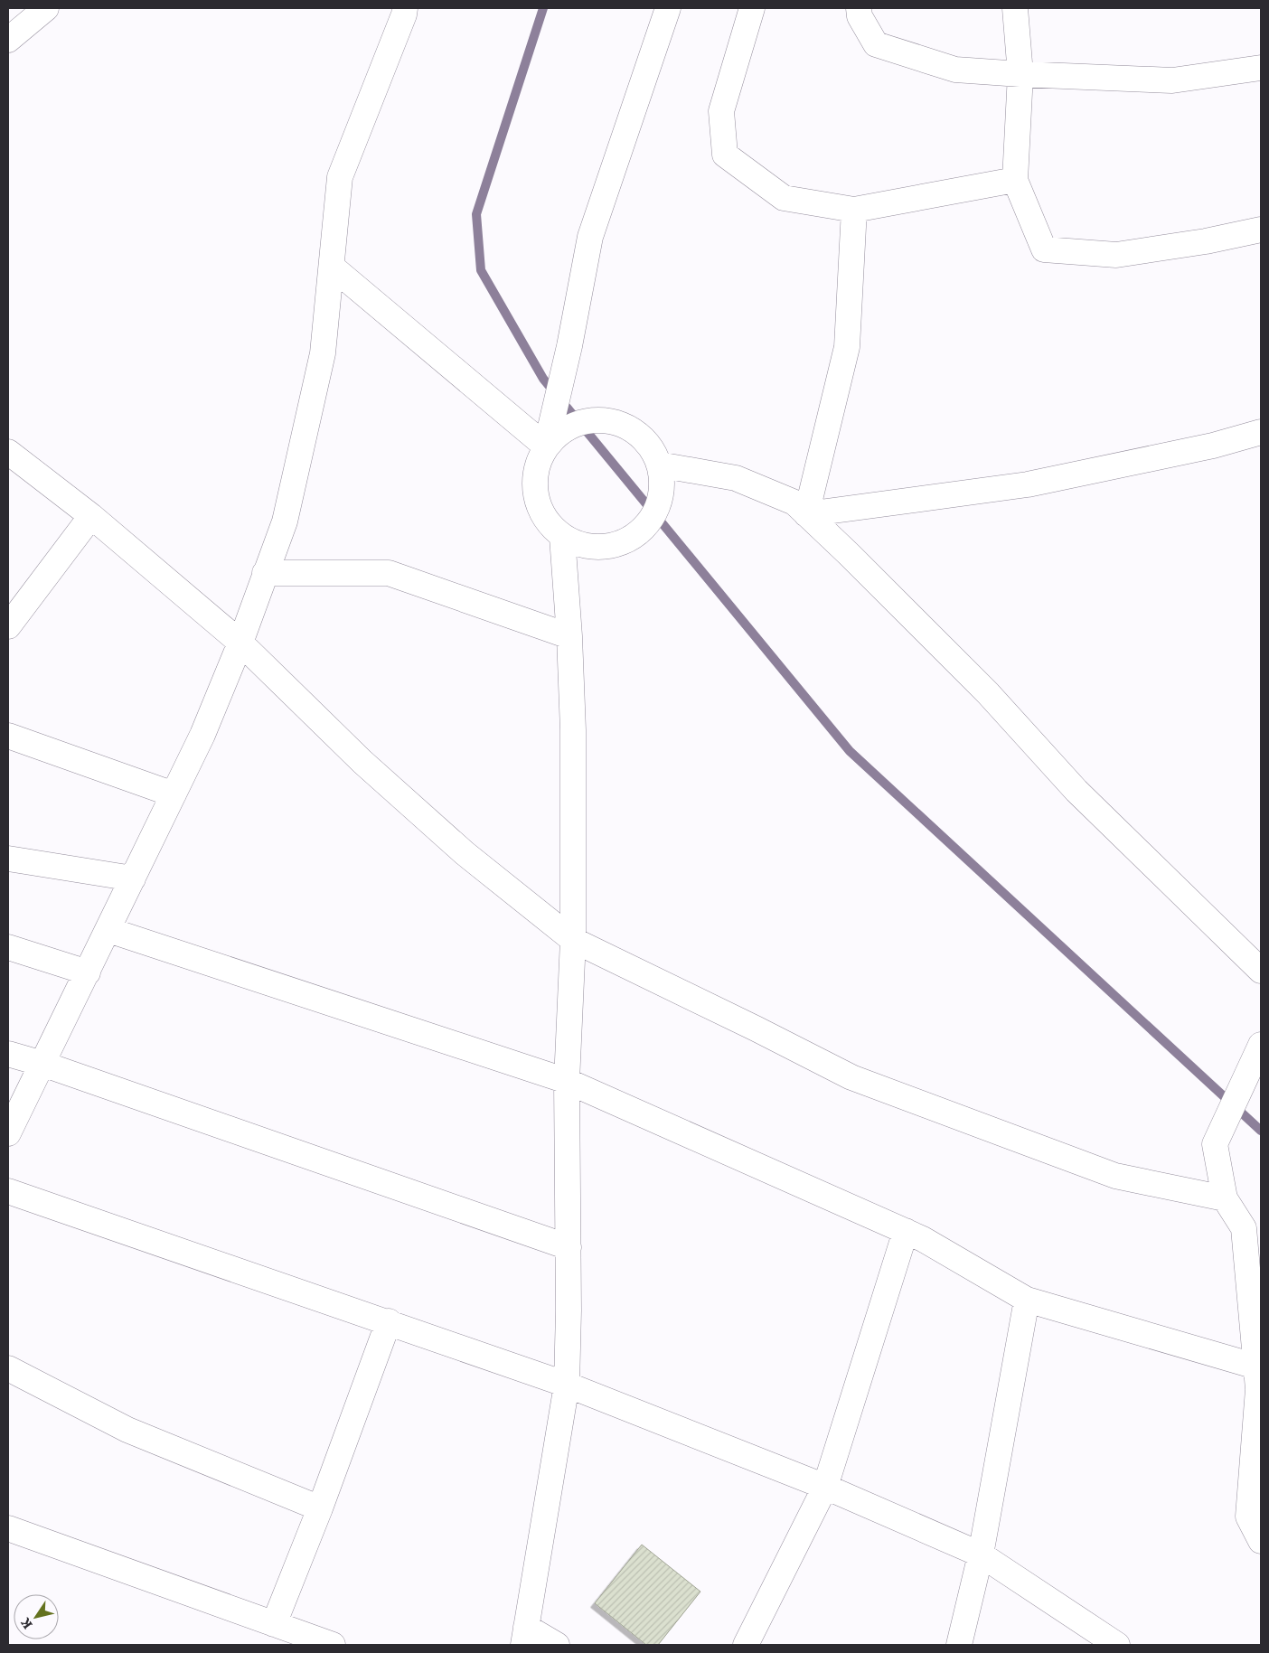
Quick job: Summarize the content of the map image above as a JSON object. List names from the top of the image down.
{
  "north": "bottom left"
}
